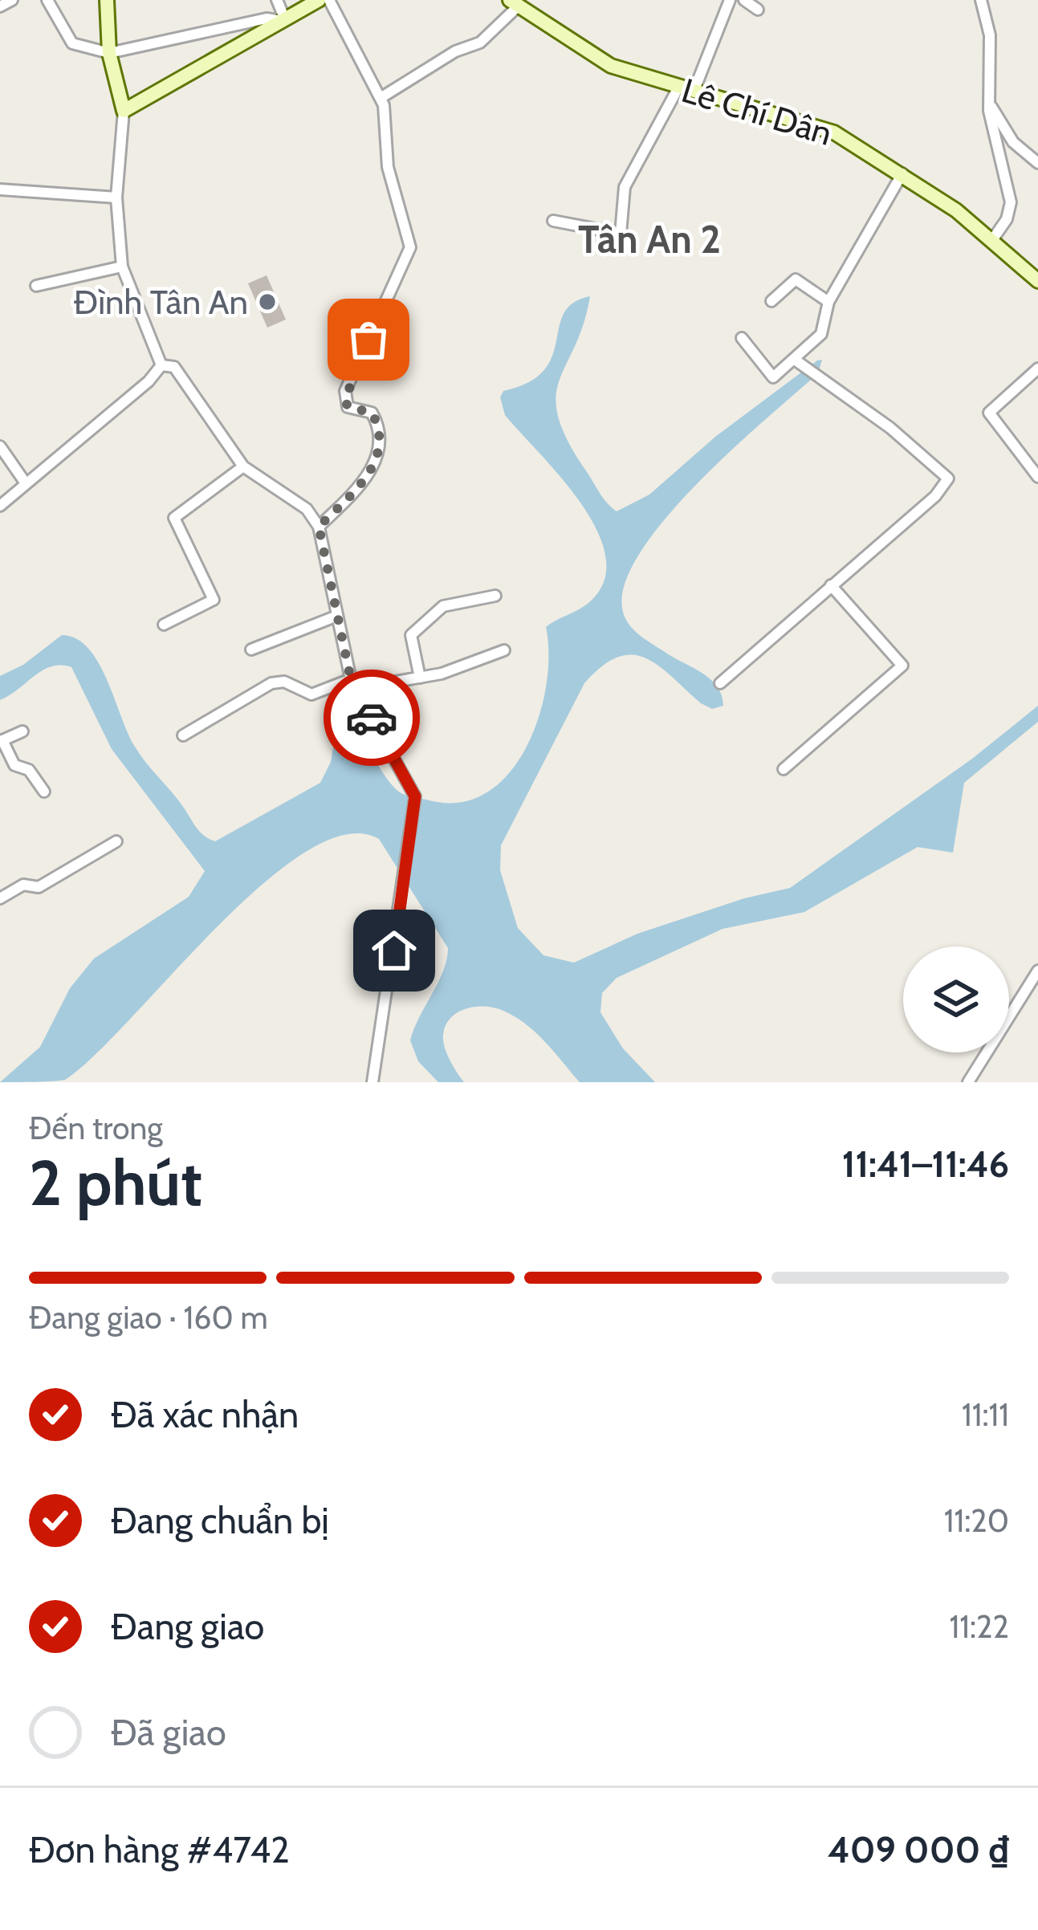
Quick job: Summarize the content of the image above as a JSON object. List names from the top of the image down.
{
  "streets": {
    "street": ["Lê Chí Dân"]
  },
  "districts": ["Tân An 2"],
  "places": ["Đình Tân An"],
  "page": {
    "heading": ["2 phút", "Đến trong", "11:41–11:46"],
    "panel": ["Đơn hàng #4742", "409 000 ₫"],
    "bar": "Đang giao · 160 m",
    "list": [
      ["Đã xác nhận", "11:11"],
      ["Đang chuẩn bị", "11:20"],
      ["Đang giao", "11:22"],
      "Đã giao"
    ]
  }
}
